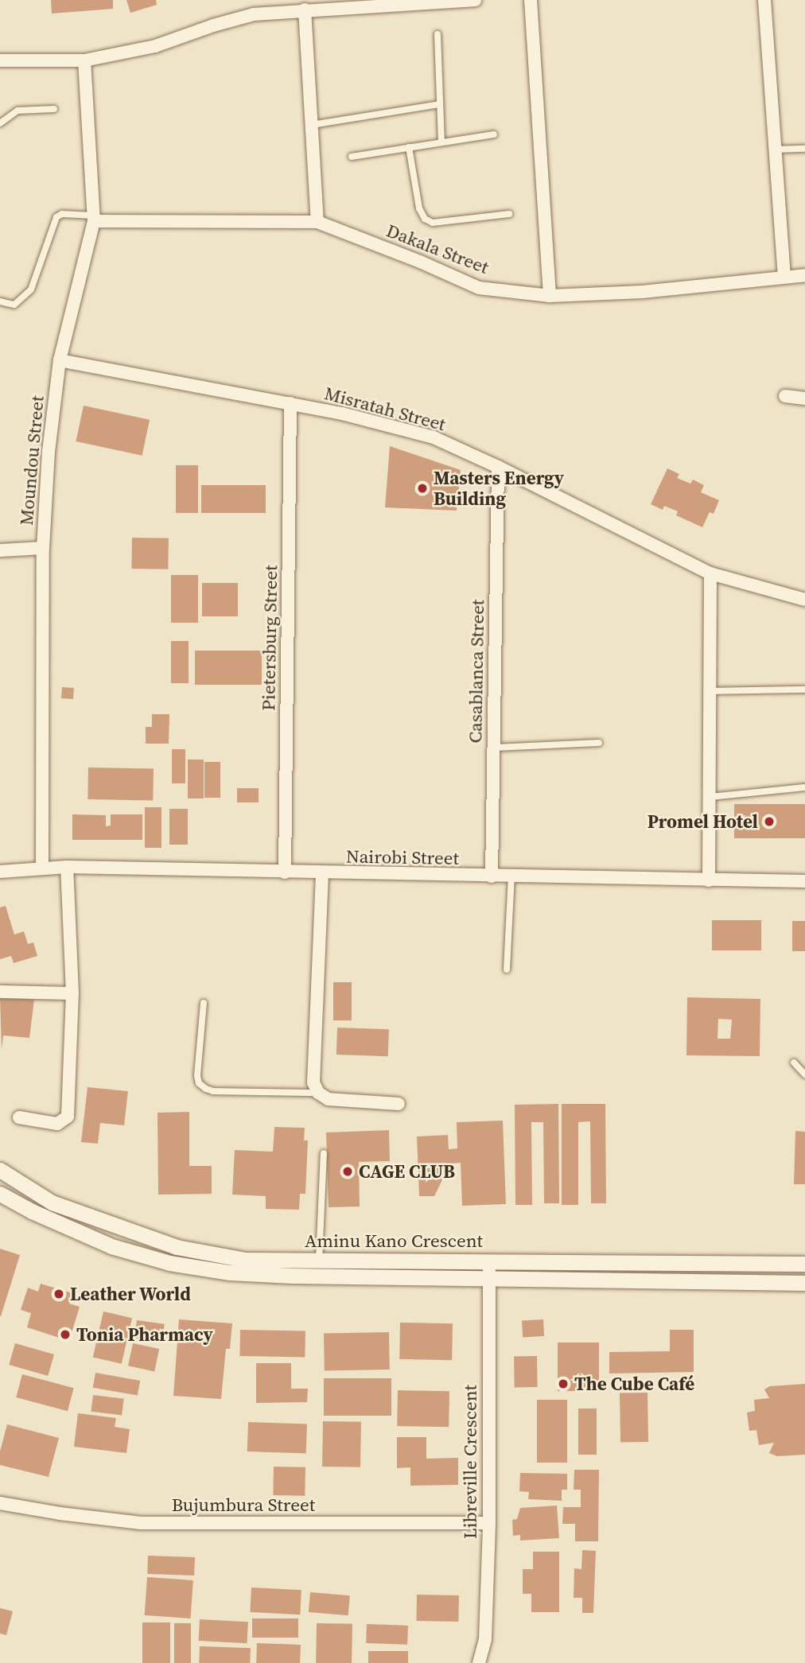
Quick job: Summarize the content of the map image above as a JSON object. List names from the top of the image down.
{
  "streets": {
    "street": [
      "Dakala Street",
      "Misratah Street",
      "Moundou Street",
      "Pietersburg Street",
      "Casablanca Street",
      "Nairobi Street",
      "Aminu Kano Crescent",
      "Libreville Crescent",
      "Bujumbura Street"
    ]
  },
  "crossings": [
    ["Dakala Street", "Moundou Street"],
    ["Misratah Street", "Moundou Street"],
    ["Misratah Street", "Pietersburg Street"],
    ["Misratah Street", "Casablanca Street"],
    ["Moundou Street", "Nairobi Street"],
    ["Pietersburg Street", "Nairobi Street"],
    ["Casablanca Street", "Nairobi Street"],
    ["Aminu Kano Crescent", "Libreville Crescent"],
    ["Libreville Crescent", "Bujumbura Street"]
  ],
  "places": [
    "Masters Energy Building",
    "Promel Hotel",
    "CAGE CLUB",
    "Leather World",
    "Tonia Pharmacy",
    "The Cube Café"
  ]
}
